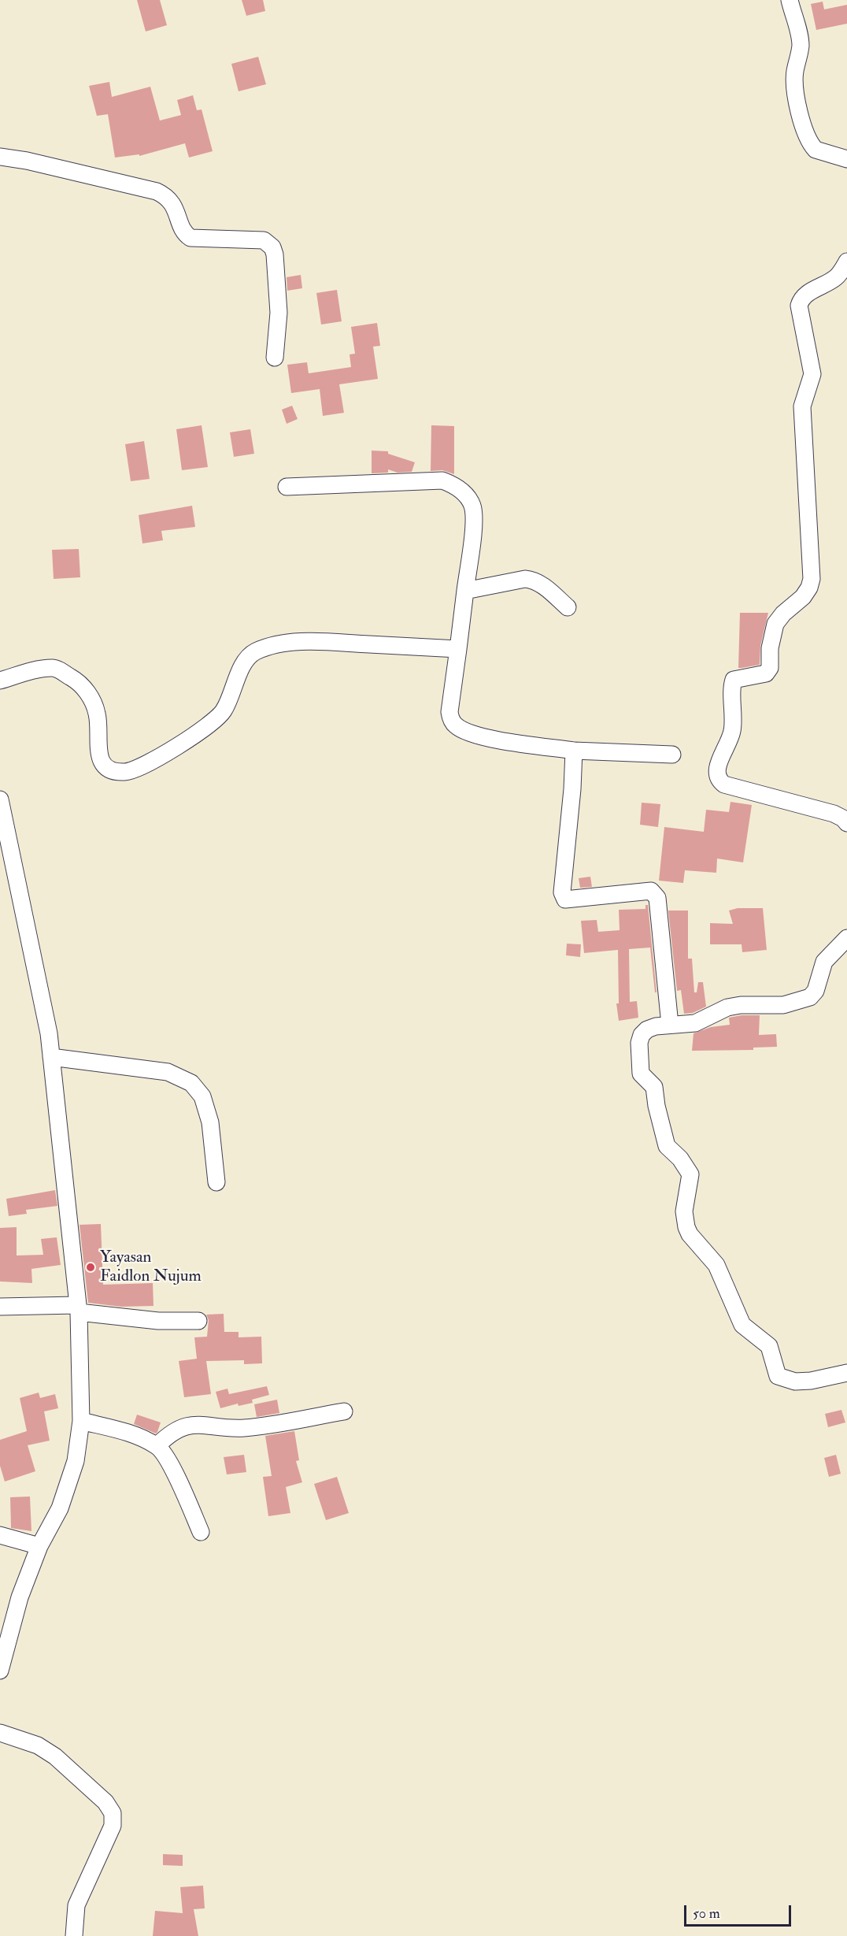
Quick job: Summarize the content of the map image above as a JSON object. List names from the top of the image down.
{
  "places": ["Yayasan Faidlon Nujum"],
  "scale_bar": "50 m"
}
